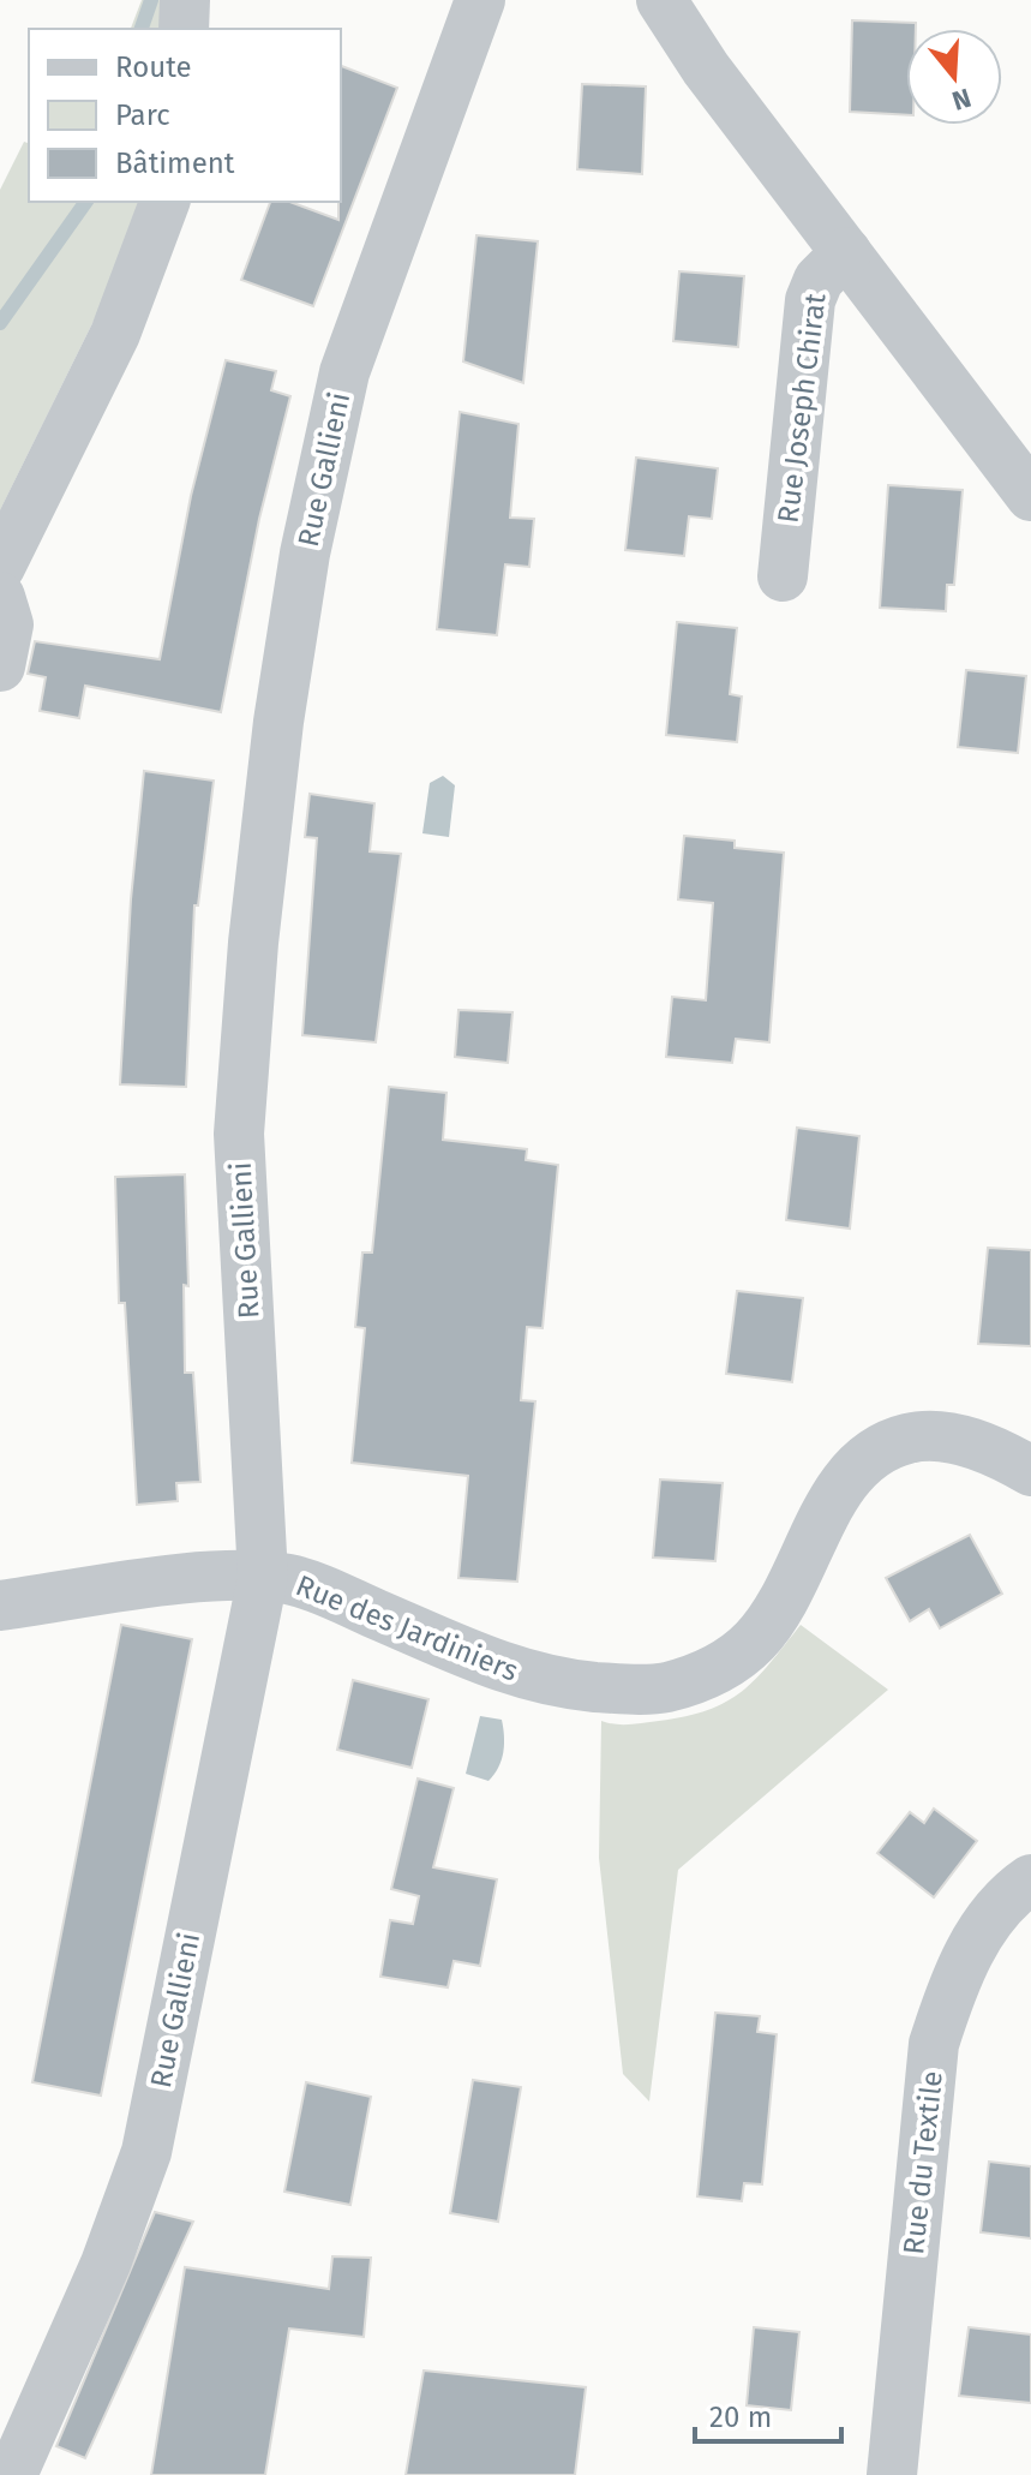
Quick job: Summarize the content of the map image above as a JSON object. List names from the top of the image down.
{
  "streets": {
    "street": [
      "Rue Joseph Chirat",
      "Rue Gallieni",
      "Rue des Jardiniers",
      "Rue du Textile"
    ]
  },
  "crossings": [
    ["Rue Gallieni", "Rue des Jardiniers"]
  ],
  "legend": ["Route", "Parc", "Bâtiment"],
  "scale_bar": "20 m",
  "north": "bottom"
}
